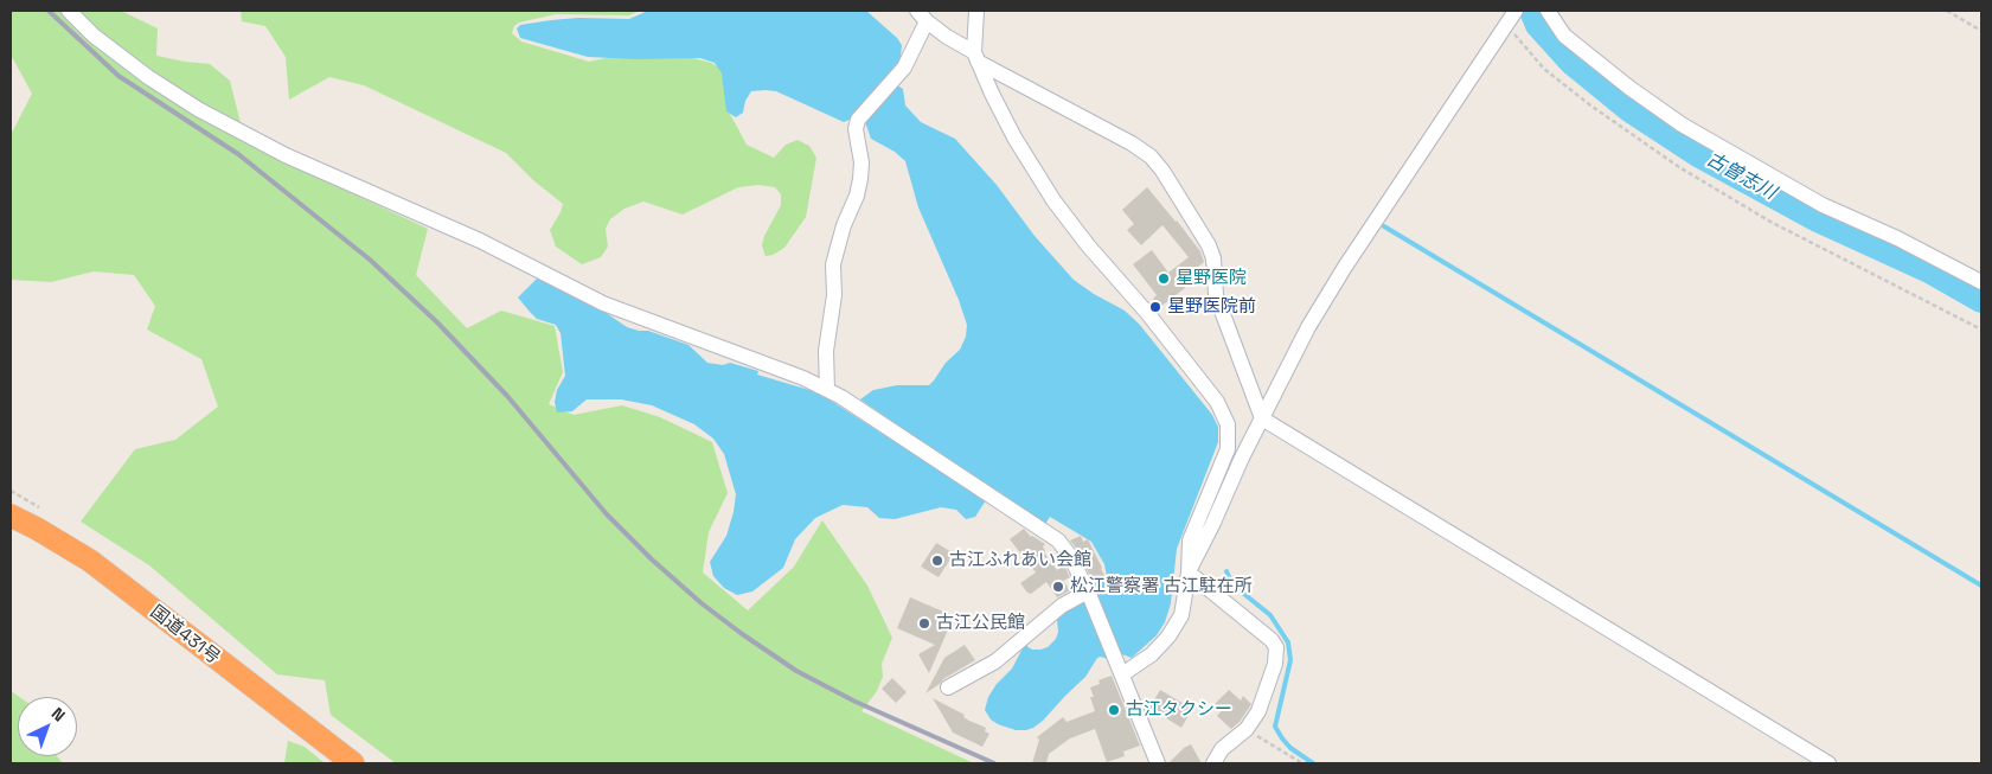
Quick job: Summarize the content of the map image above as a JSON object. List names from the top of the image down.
{
  "streets": {
    "highway": ["国道431号"]
  },
  "water": ["古曽志川"],
  "places": [
    "星野医院",
    "星野医院前",
    "古江ふれあい会館",
    "松江警察署 古江駐在所",
    "古江公民館",
    "古江タクシー"
  ],
  "north": "top right"
}
